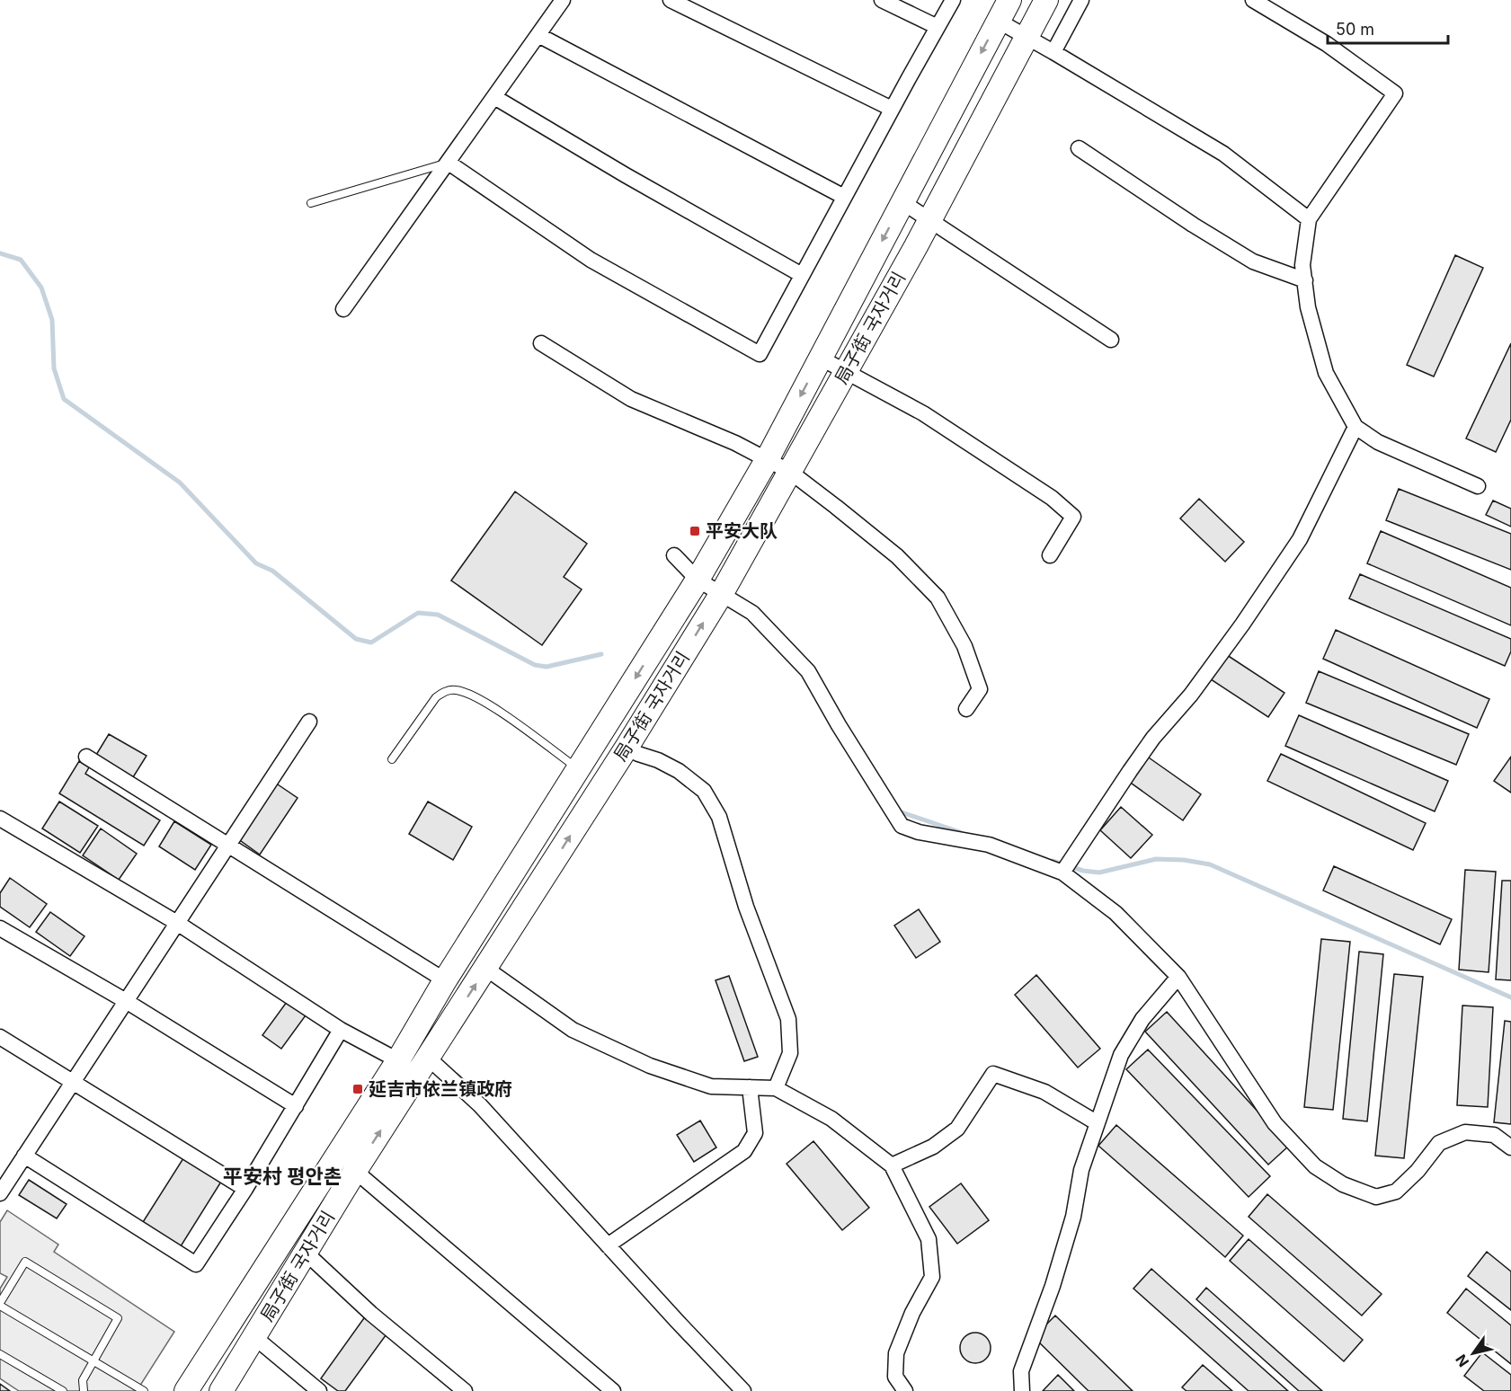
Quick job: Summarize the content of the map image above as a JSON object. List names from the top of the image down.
{
  "streets": {
    "main road": ["局子街 국자거리"]
  },
  "districts": ["平安村 평안촌"],
  "places": {
    "transit": ["平安大队", "延吉市依兰镇政府"]
  },
  "scale_bar": "50 m",
  "north": "bottom left"
}
